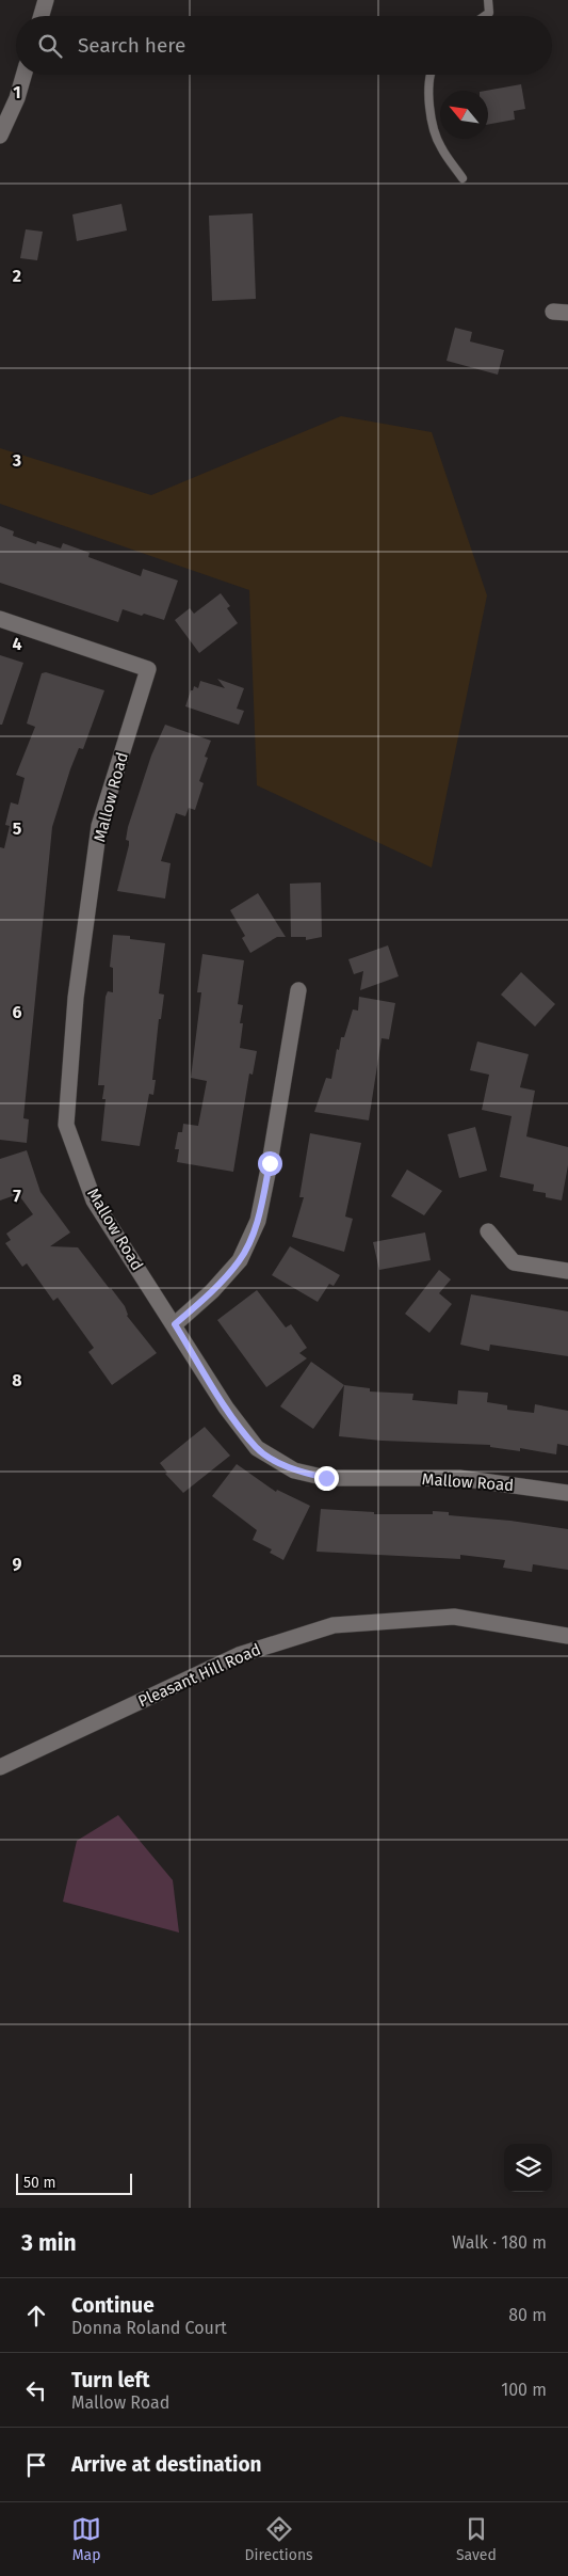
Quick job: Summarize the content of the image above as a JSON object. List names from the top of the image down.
{
  "streets": {
    "street": ["Mallow Road", "Pleasant Hill Road"]
  },
  "scale_bar": "50 m",
  "north": "top left",
  "page": {
    "search": "Search here",
    "scale": "50 m",
    "heading": ["3 min", "Walk · 180 m"],
    "list": [
      ["Continue", "Donna Roland Court", "80 m"],
      ["Turn left", "Mallow Road", "100 m"],
      "Arrive at destination"
    ],
    "nav": ["Map", "Directions", "Saved"]
  },
  "grid": {
    "rows": [
      "1",
      "2",
      "3",
      "4",
      "5",
      "6",
      "7",
      "8",
      "9"
    ]
  }
}
